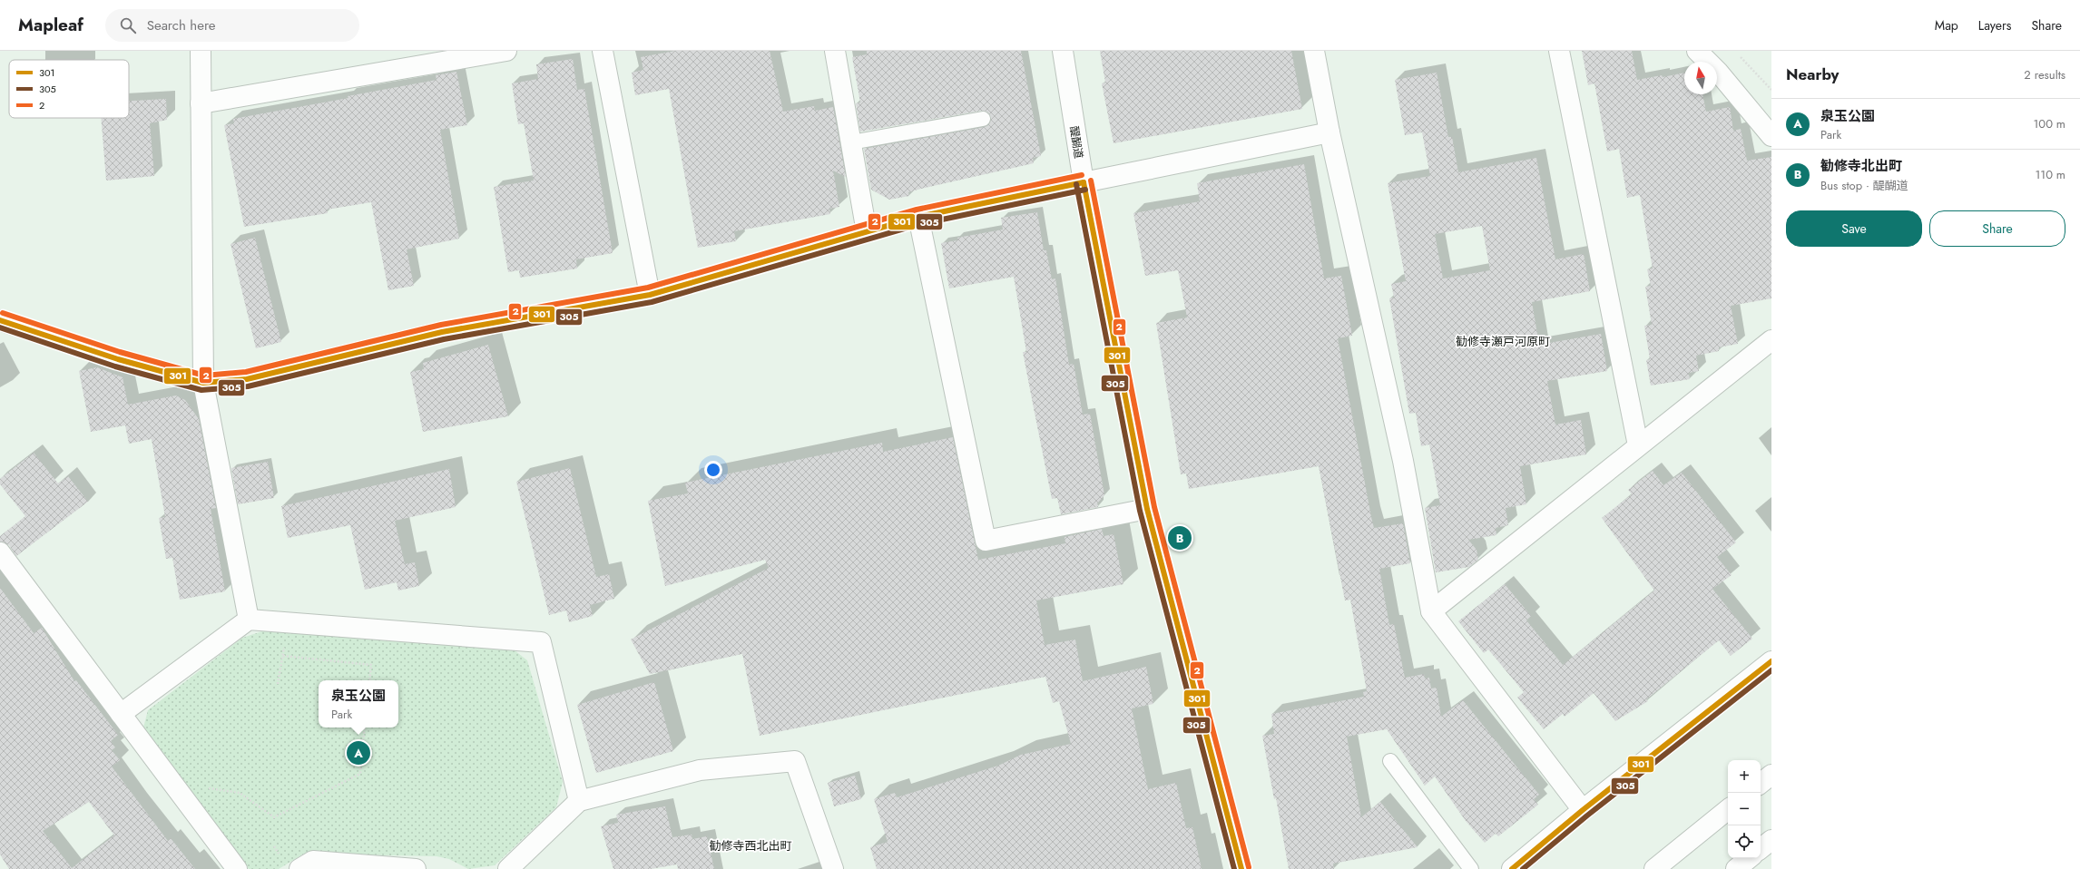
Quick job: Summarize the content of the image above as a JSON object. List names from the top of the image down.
{
  "streets": {
    "main road": ["醍醐道"]
  },
  "districts": ["勧修寺瀬戸河原町", "勧修寺西北出町"],
  "lines": ["transit line 2", "transit line 301", "transit line 305"],
  "legend": ["301", "305", "2"],
  "north": "top",
  "page": {
    "header": "Mapleaf",
    "search": "Search here",
    "nav": ["Map", "Layers", "Share"],
    "heading": ["Nearby", "2 results"],
    "list": [
      {
        "mark": "A",
        "name": "泉玉公園",
        "note": "Park",
        "value": "100 m"
      },
      {
        "mark": "B",
        "name": "勧修寺北出町",
        "note": "Bus stop · 醍醐道",
        "value": "110 m"
      }
    ],
    "buttons": ["Save", "Share"],
    "pins": ["B", "A"],
    "popup": ["泉玉公園", "Park"],
    "map_buttons": ["+", "−"]
  }
}
